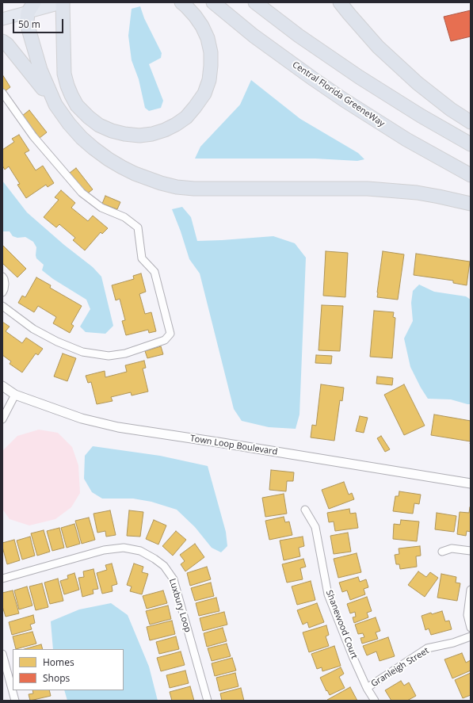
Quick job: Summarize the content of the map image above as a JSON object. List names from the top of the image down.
{
  "streets": {
    "highway": ["Central Florida GreeneWay"],
    "street": [
      "Town Loop Boulevard",
      "Luxbury Loop",
      "Shanewood Court",
      "Granleigh Street"
    ]
  },
  "crossings": [
    ["Shanewood Court", "Granleigh Street"]
  ],
  "legend": ["Homes", "Shops"],
  "scale_bar": "50 m"
}
